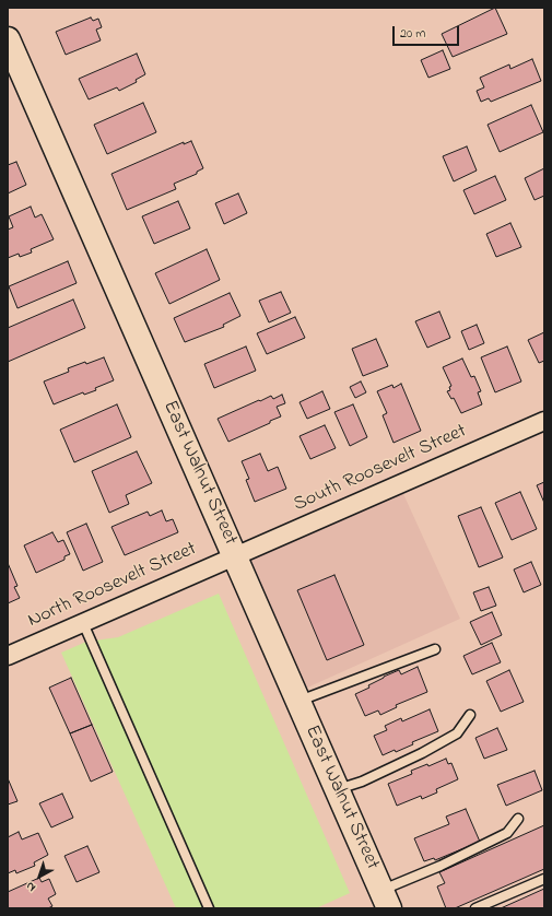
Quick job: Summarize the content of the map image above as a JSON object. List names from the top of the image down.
{
  "streets": {
    "street": ["South Roosevelt Street", "East Walnut Street", "North Roosevelt Street"]
  },
  "crossings": [
    ["South Roosevelt Street", "East Walnut Street"],
    ["South Roosevelt Street", "North Roosevelt Street"],
    ["East Walnut Street", "North Roosevelt Street"]
  ],
  "scale_bar": "20 m",
  "north": "bottom left"
}
